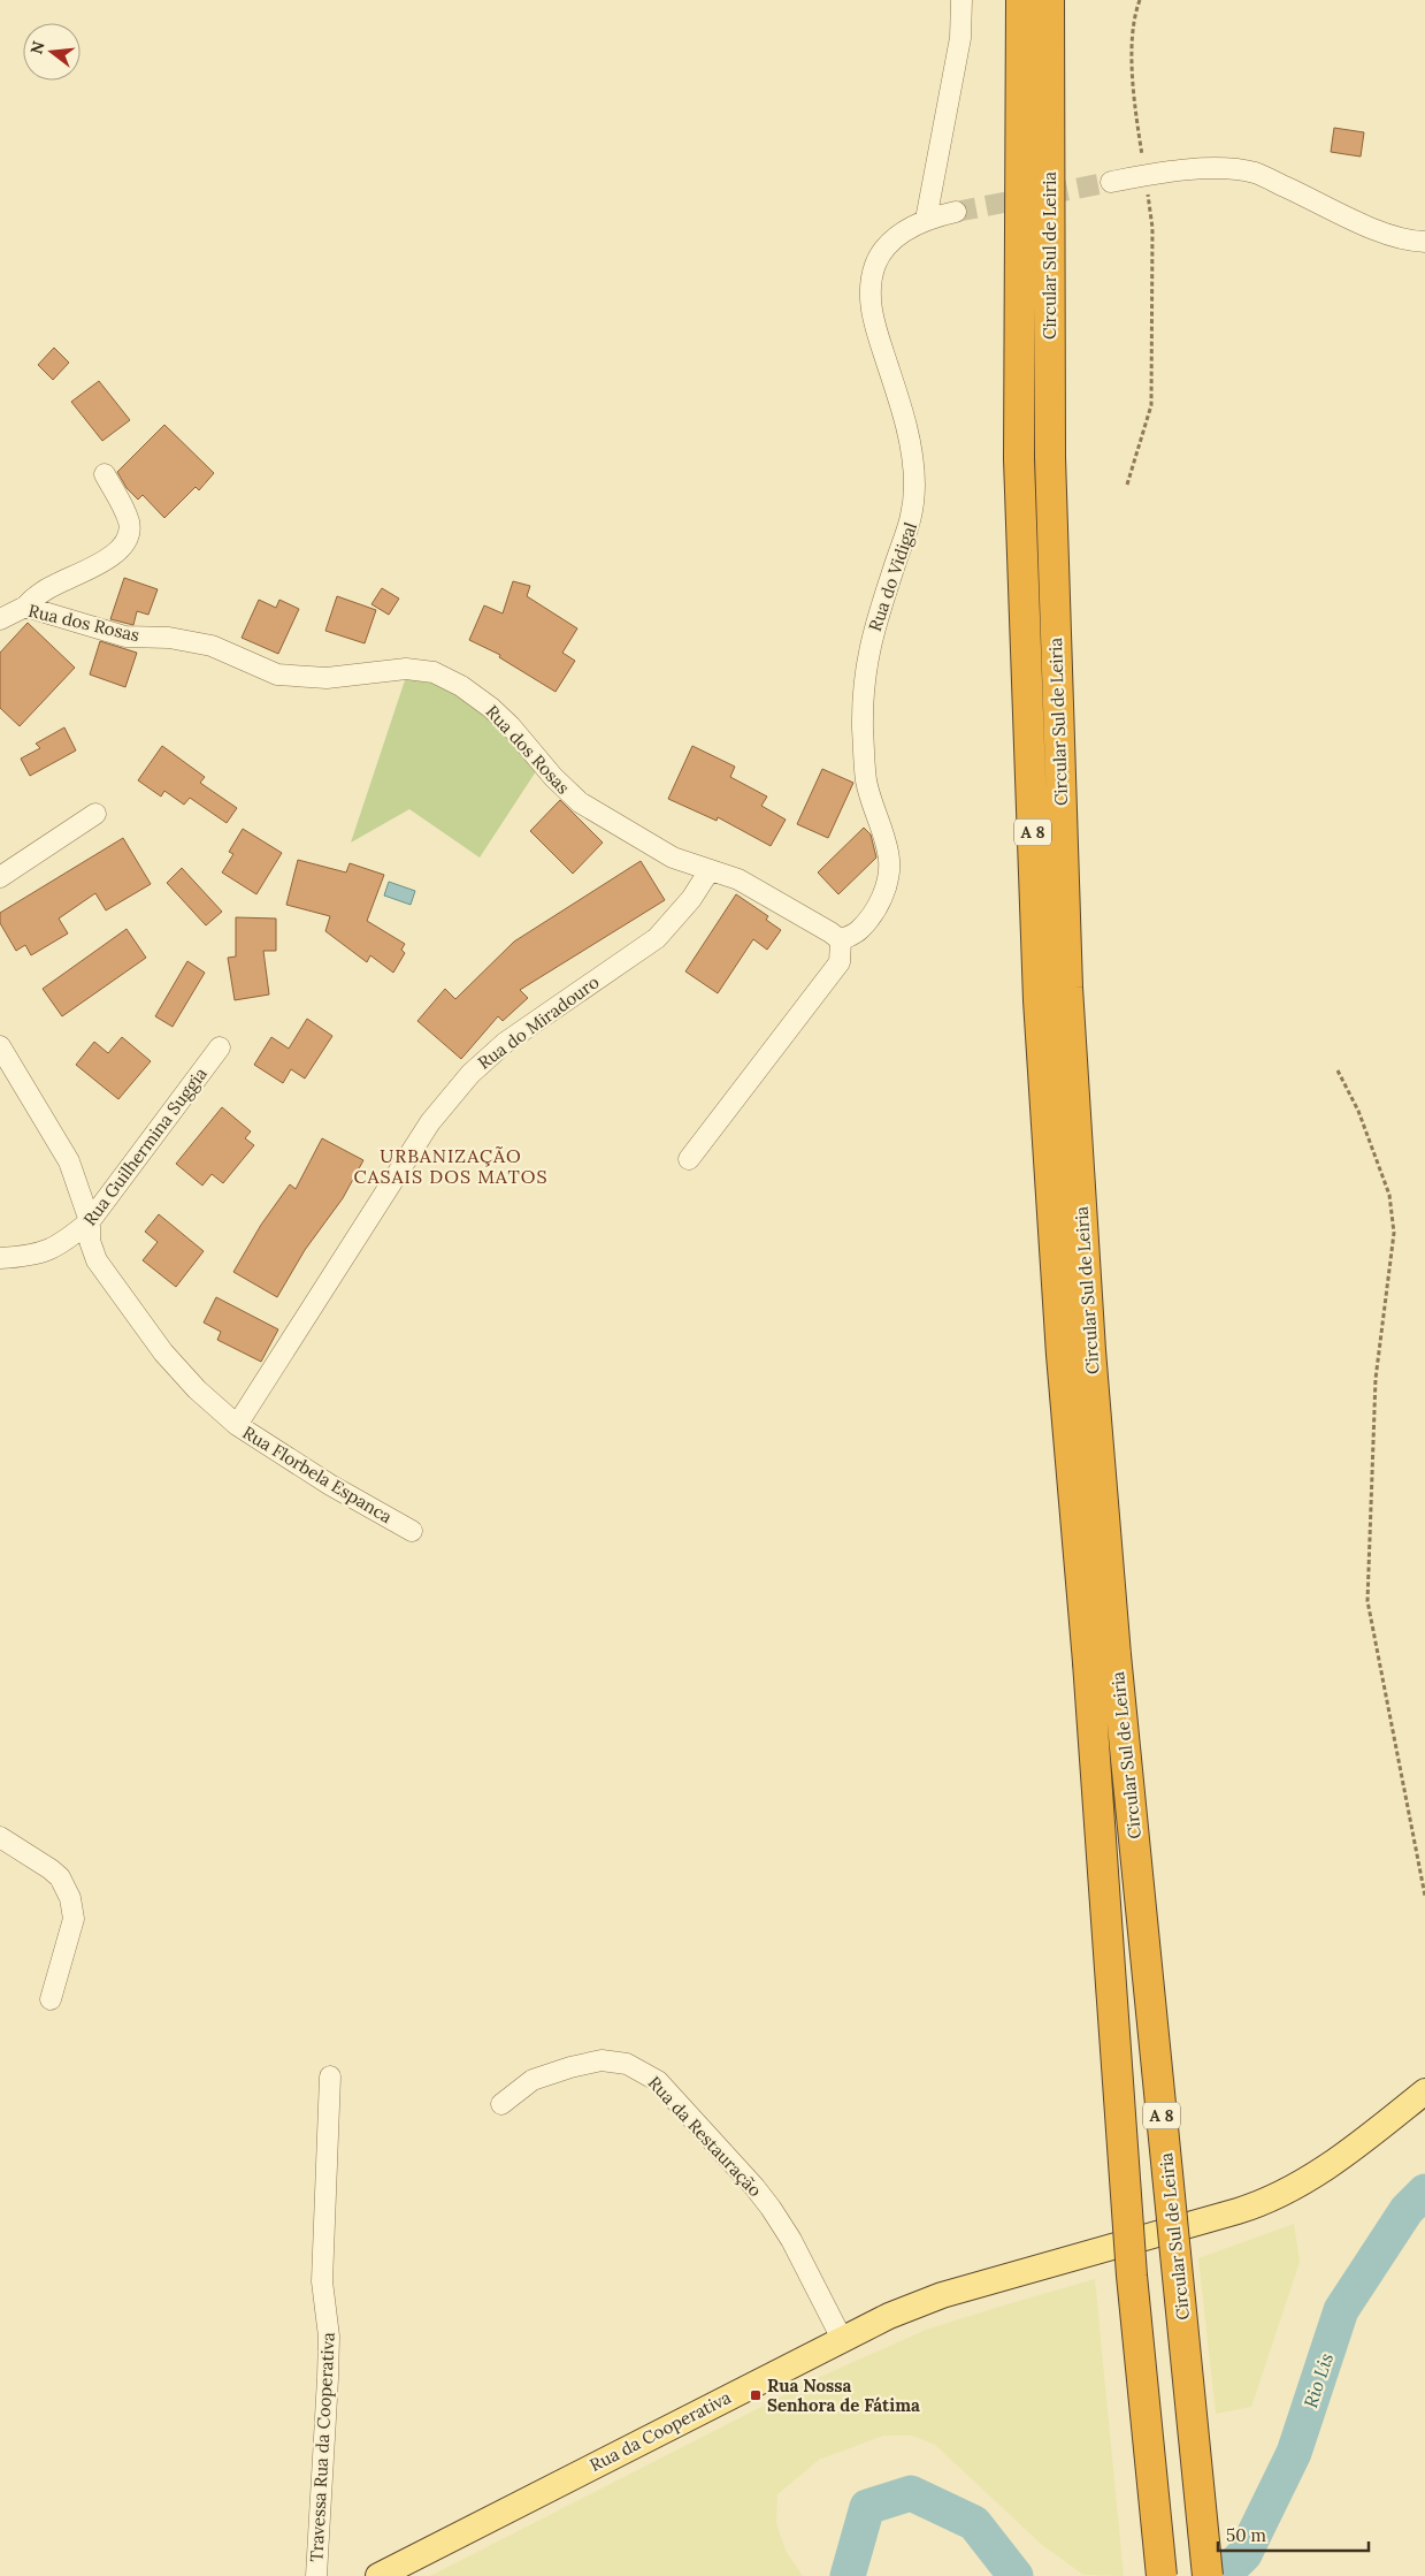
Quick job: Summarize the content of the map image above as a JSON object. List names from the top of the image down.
{
  "streets": {
    "highway": ["Circular Sul de Leiria", "A 8"],
    "main road": ["Rua da Cooperativa"],
    "street": [
      "Rua do Vidigal",
      "Rua dos Rosas",
      "Rua do Miradouro",
      "Rua Guilhermina Suggia",
      "Rua Florbela Espanca",
      "Rua da Restauração",
      "Travessa Rua da Cooperativa"
    ]
  },
  "crossings": [
    ["Rua do Vidigal", "Rua dos Rosas"],
    ["Rua dos Rosas", "Rua do Miradouro"],
    ["Rua do Miradouro", "Rua Florbela Espanca"],
    ["Rua Guilhermina Suggia", "Rua Florbela Espanca"],
    ["Rua da Restauração", "Rua da Cooperativa"]
  ],
  "districts": ["URBANIZAÇÃO CASAIS DOS MATOS"],
  "water": ["Rio Lis"],
  "places": {
    "transit": ["Rua Nossa Senhora de Fátima"]
  },
  "scale_bar": "50 m",
  "north": "left"
}
